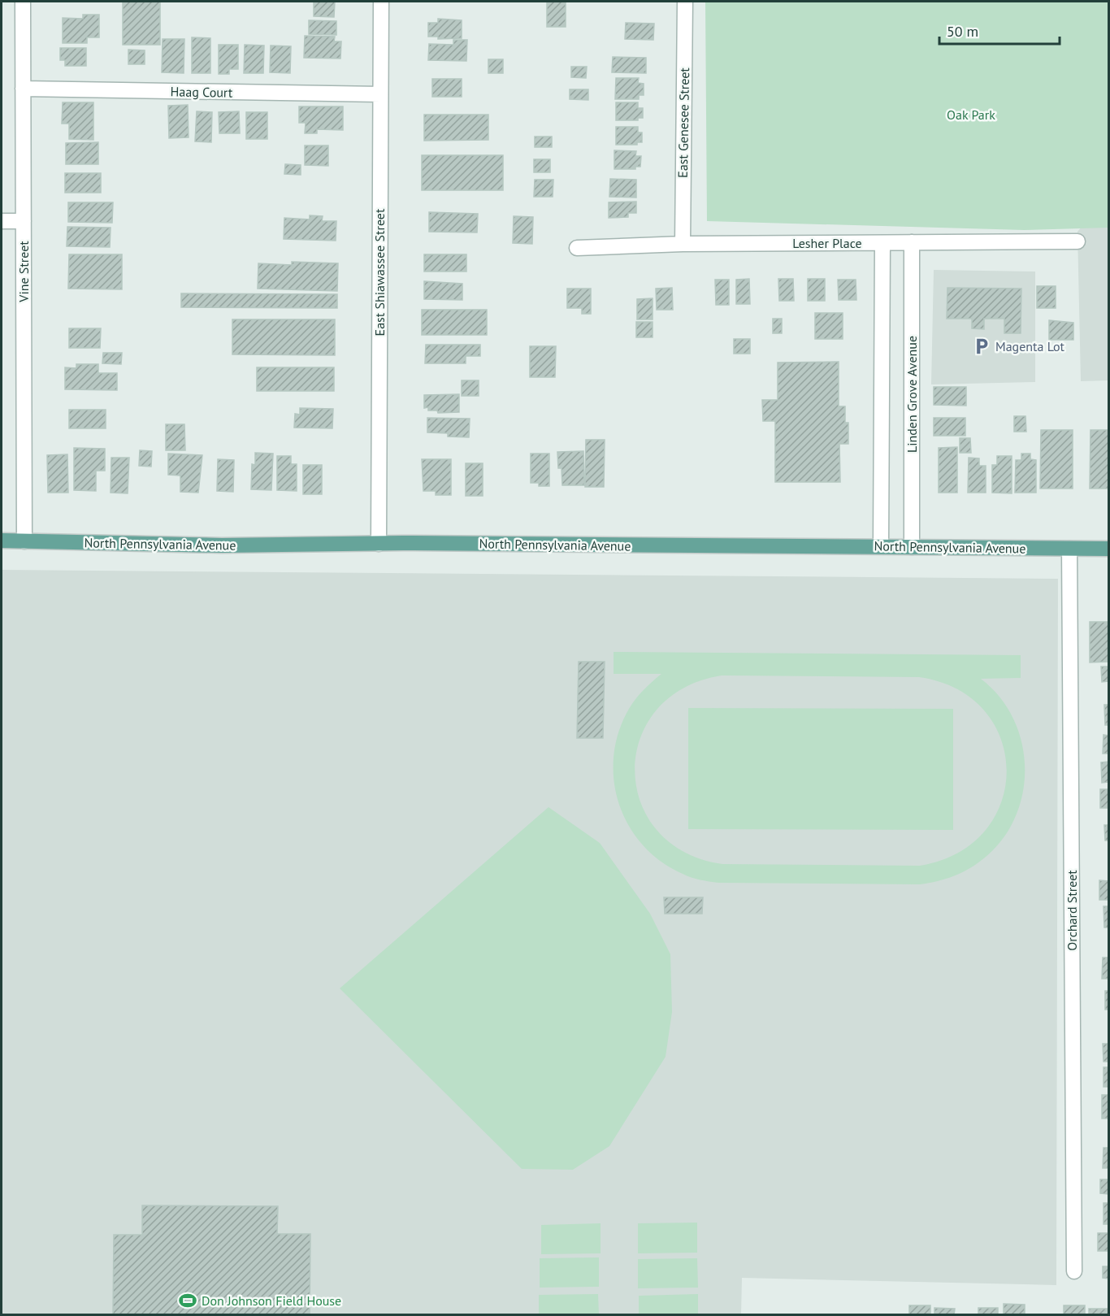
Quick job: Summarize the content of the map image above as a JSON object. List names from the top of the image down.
{
  "streets": {
    "main road": ["North Pennsylvania Avenue"],
    "street": [
      "Haag Court",
      "East Genesee Street",
      "Lesher Place",
      "Vine Street",
      "East Shiawassee Street",
      "Linden Grove Avenue",
      "Orchard Street"
    ]
  },
  "crossings": [
    ["Haag Court", "Vine Street"],
    ["Haag Court", "East Shiawassee Street"],
    ["East Genesee Street", "Lesher Place"],
    ["Lesher Place", "Linden Grove Avenue"],
    ["Vine Street", "North Pennsylvania Avenue"],
    ["East Shiawassee Street", "North Pennsylvania Avenue"],
    ["Linden Grove Avenue", "North Pennsylvania Avenue"],
    ["North Pennsylvania Avenue", "Orchard Street"]
  ],
  "parks": ["Oak Park"],
  "places": {
    "parking": ["Magenta Lot"],
    "sports": ["Don Johnson Field House"]
  },
  "scale_bar": "50 m"
}
